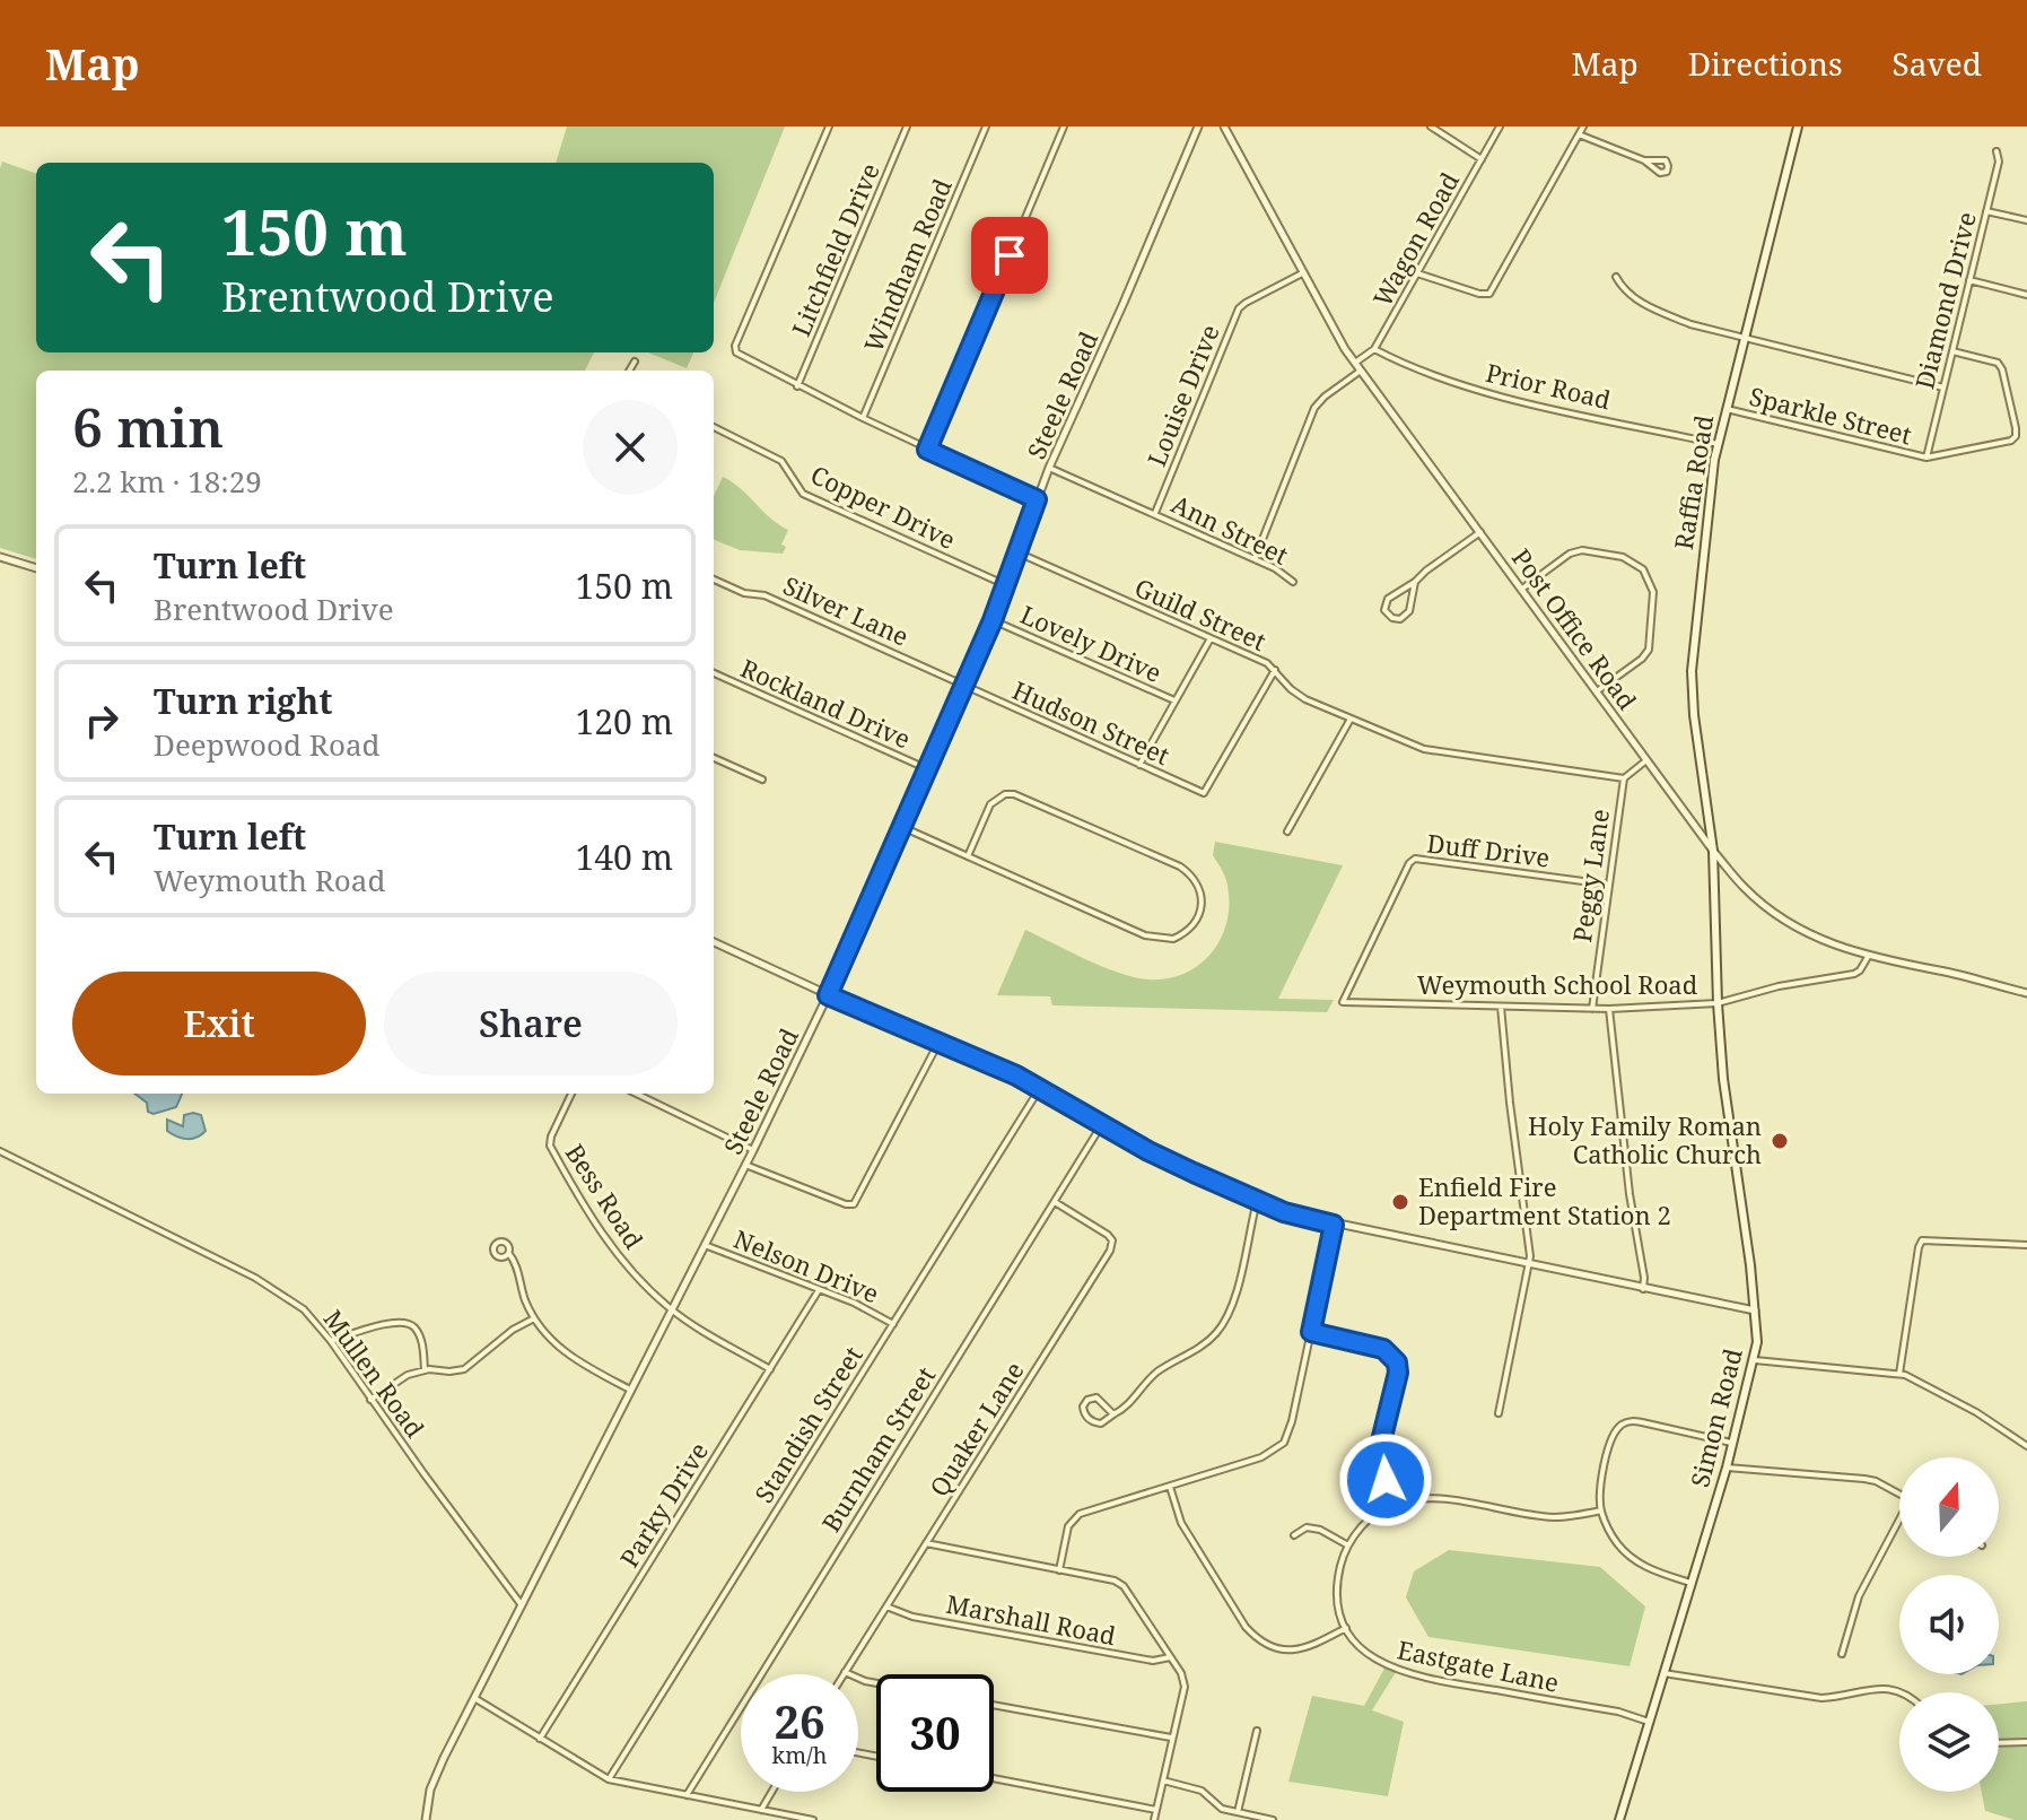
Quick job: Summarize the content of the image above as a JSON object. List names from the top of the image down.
{
  "streets": {
    "main road": ["Raffia Road", "Simon Road"],
    "street": [
      "Wagon Road",
      "Litchfield Drive",
      "Windham Road",
      "Diamond Drive",
      "Prior Road",
      "Steele Road",
      "Louise Drive",
      "Sparkle Street",
      "Copper Drive",
      "Ann Street",
      "Silver Lane",
      "Guild Street",
      "Post Office Road",
      "Lovely Drive",
      "Rockland Drive",
      "Hudson Street",
      "Duff Drive",
      "Peggy Lane",
      "Weymouth School Road",
      "Bess Road",
      "Nelson Drive",
      "Mullen Road",
      "Standish Street",
      "Quaker Lane",
      "Burnham Street",
      "Parky Drive",
      "Marshall Road",
      "Eastgate Lane"
    ]
  },
  "crossings": [
    ["Wagon Road", "Prior Road"],
    ["Wagon Road", "Post Office Road"],
    ["Diamond Drive", "Sparkle Street"],
    ["Prior Road", "Raffia Road"],
    ["Steele Road", "Copper Drive"],
    ["Steele Road", "Ann Street"],
    ["Steele Road", "Silver Lane"],
    ["Steele Road", "Guild Street"],
    ["Steele Road", "Lovely Drive"],
    ["Steele Road", "Rockland Drive"],
    ["Steele Road", "Hudson Street"],
    ["Steele Road", "Bess Road"],
    ["Steele Road", "Nelson Drive"],
    ["Steele Road", "Mullen Road"],
    ["Louise Drive", "Ann Street"],
    ["Louise Drive", "Post Office Road"],
    ["Sparkle Street", "Raffia Road"],
    ["Raffia Road", "Post Office Road"],
    ["Raffia Road", "Simon Road"],
    ["Silver Lane", "Hudson Street"],
    ["Guild Street", "Hudson Street"],
    ["Guild Street", "Peggy Lane"],
    ["Post Office Road", "Peggy Lane"],
    ["Post Office Road", "Weymouth School Road"],
    ["Post Office Road", "Simon Road"],
    ["Duff Drive", "Peggy Lane"],
    ["Duff Drive", "Weymouth School Road"],
    ["Peggy Lane", "Weymouth School Road"],
    ["Weymouth School Road", "Simon Road"],
    ["Nelson Drive", "Standish Street"],
    ["Nelson Drive", "Parky Drive"],
    ["Simon Road", "Eastgate Lane"],
    ["Quaker Lane", "Burnham Street"],
    ["Quaker Lane", "Marshall Road"]
  ],
  "places": ["Holy Family Roman Catholic Church", "Enfield Fire Department Station 2"],
  "north": "top",
  "page": {
    "header": "Map",
    "nav": ["Map", "Directions", "Saved"],
    "turn": ["150 m", "Brentwood Drive"],
    "heading": ["6 min", "2.2 km · 18:29"],
    "list": [
      {
        "name": "Turn left",
        "note": "Brentwood Drive",
        "value": "150 m"
      },
      {
        "name": "Turn right",
        "note": "Deepwood Road",
        "value": "120 m"
      },
      {
        "name": "Turn left",
        "note": "Weymouth Road",
        "value": "140 m"
      }
    ],
    "buttons": ["Exit", "Share"],
    "speed": "26 km/h",
    "limit": "30"
  }
}
